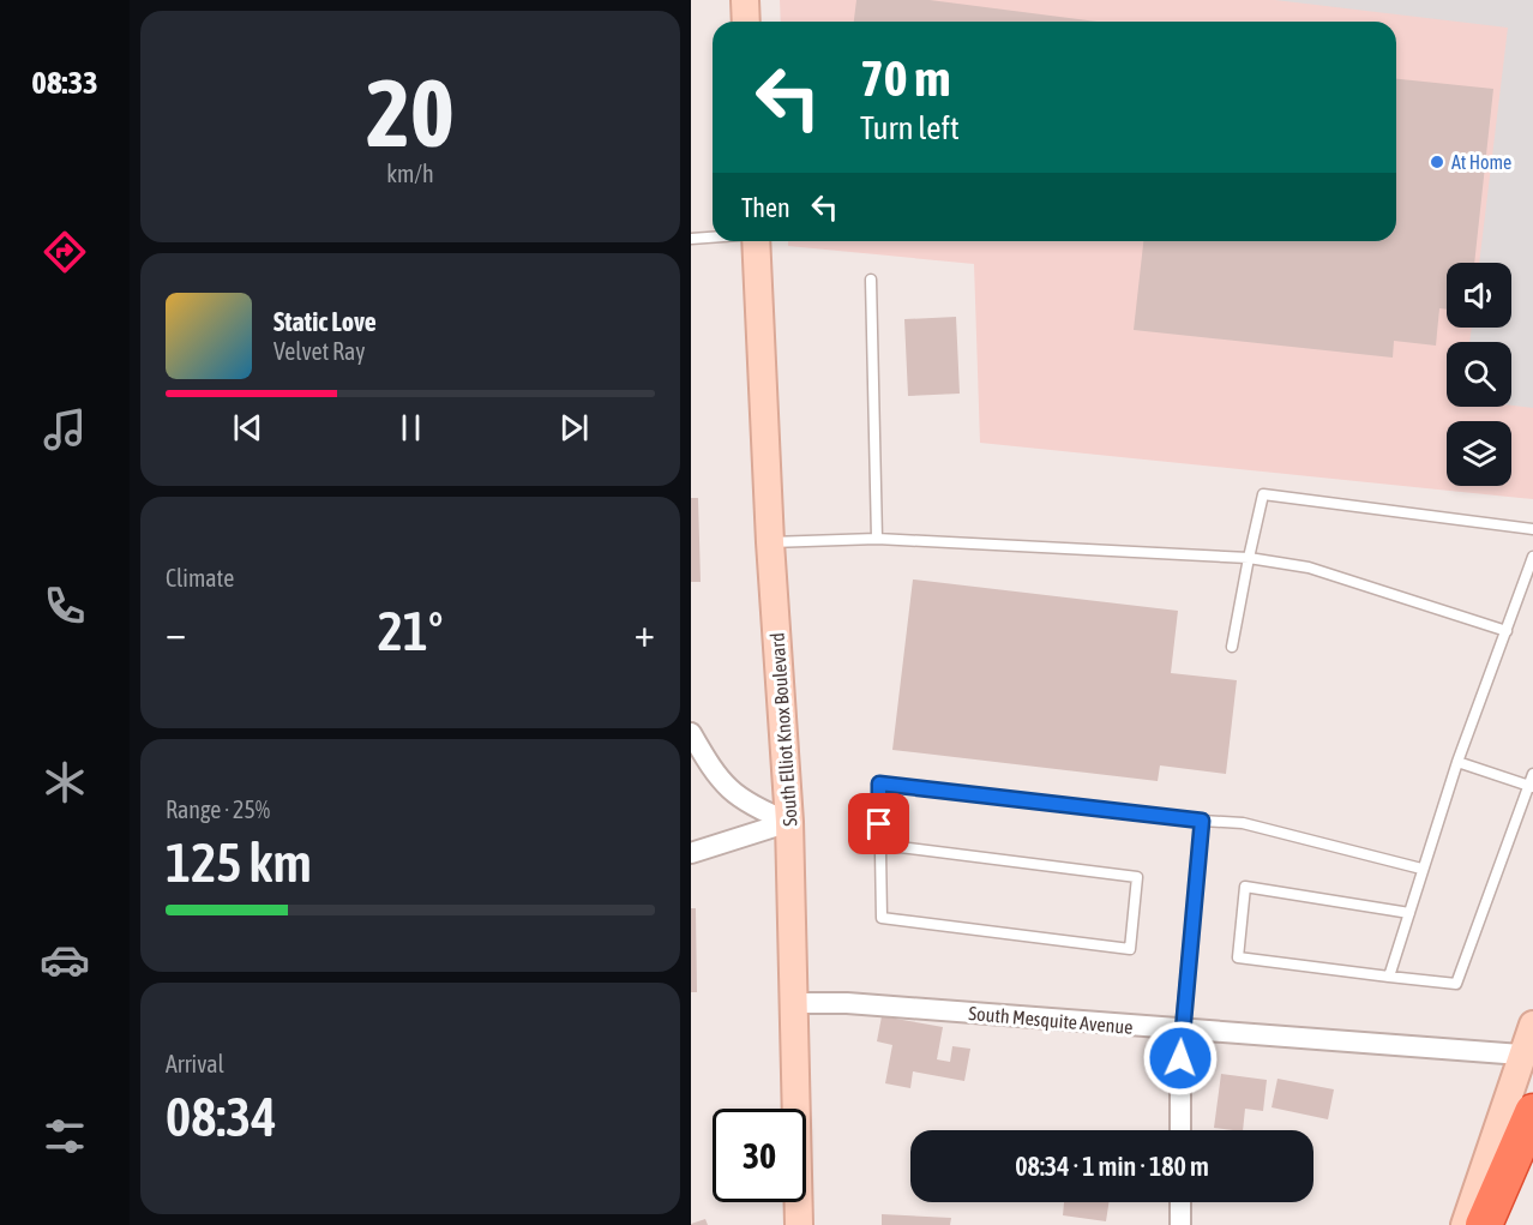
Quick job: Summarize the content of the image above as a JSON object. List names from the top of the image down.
{
  "streets": {
    "main road": ["South Elliot Knox Boulevard"],
    "street": ["South Mesquite Avenue"]
  },
  "crossings": [
    ["South Elliot Knox Boulevard", "South Mesquite Avenue"]
  ],
  "places": ["At Home"],
  "page": {
    "tabs": "08:33",
    "tile": [
      ["20", "km/h"],
      "Climate",
      ["Range · 25%", "125 km"],
      ["Arrival", "08:34"]
    ],
    "turn": ["70 m", "Turn left"],
    "then": "Then",
    "song": ["Static Love", "Velvet Ray"],
    "heat": ["−", "21°", "+"],
    "limit": "30",
    "trip": "08:34 · 1 min · 180 m"
  }
}
